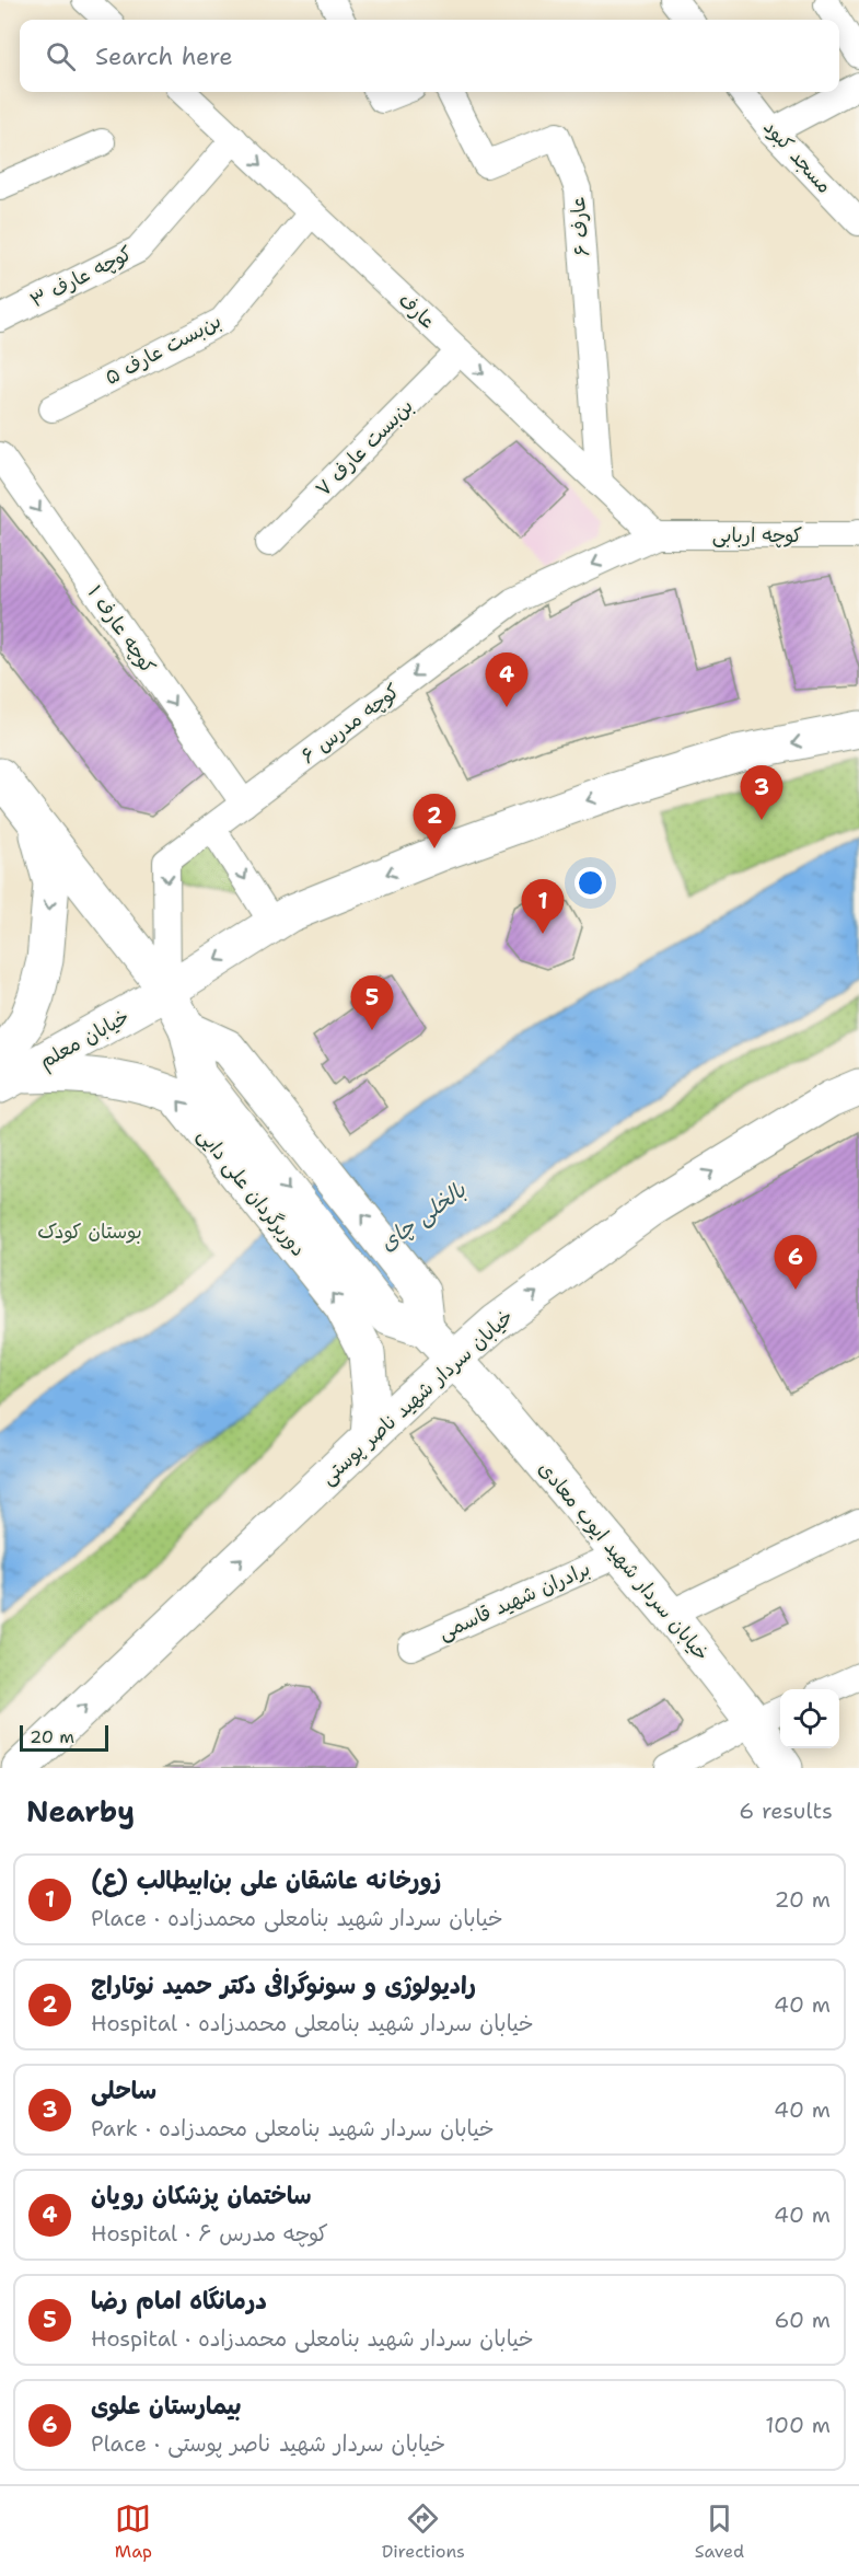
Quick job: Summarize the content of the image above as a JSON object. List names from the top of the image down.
{
  "streets": {
    "main road": [
      "خیابان معلم",
      "دوربرگردان علی دایی",
      "خیابان سردار شهید ناصر پوستی",
      "خیابان سردار شهید ایوب معادی"
    ],
    "street": [
      "مسجد کبود",
      "عارف ۶",
      "کوچه عارف ۳",
      "عارف",
      "بن‌بست عارف ۵",
      "بن‌بست عارف ۷",
      "کوچه اربابی",
      "کوچه عارف ۱",
      "کوچه مدرس ۶",
      "برادران شهید قاسمی"
    ]
  },
  "crossings": [
    ["عارف ۶", "عارف"],
    ["کوچه عارف ۳", "عارف"],
    ["عارف", "بن‌بست عارف ۵"],
    ["عارف", "بن‌بست عارف ۷"],
    ["عارف", "کوچه اربابی"],
    ["عارف", "کوچه مدرس ۶"],
    ["کوچه اربابی", "کوچه مدرس ۶"],
    ["کوچه عارف ۱", "کوچه مدرس ۶"],
    ["کوچه مدرس ۶", "خیابان معلم"],
    ["خیابان معلم", "دوربرگردان علی دایی"],
    ["دوربرگردان علی دایی", "خیابان سردار شهید ناصر پوستی"],
    ["خیابان سردار شهید ناصر پوستی", "خیابان سردار شهید ایوب معادی"],
    ["خیابان سردار شهید ایوب معادی", "برادران شهید قاسمی"]
  ],
  "one_way": [
    "عارف",
    "کوچه عارف ۱",
    "کوچه مدرس ۶",
    "خیابان معلم",
    "خیابان سردار شهید ناصر پوستی"
  ],
  "water": ["بالخلی چای"],
  "parks": ["بوستان کودک"],
  "scale_bar": "20 m",
  "page": {
    "search": "Search here",
    "pins": [
      "4",
      "3",
      "2",
      "1",
      "5",
      "6"
    ],
    "scale": "20 m",
    "heading": ["Nearby", "6 results"],
    "list": [
      {
        "mark": "1",
        "name": "زورخانه عاشقان علی بن‌ابیطالب (ع)",
        "note": "Place · خیابان سردار شهید بنامعلی محمدزاده",
        "value": "20 m"
      },
      {
        "mark": "2",
        "name": "رادیولوژی و سونوگرافی دکتر حمید نوتاراج",
        "note": "Hospital · خیابان سردار شهید بنامعلی محمدزاده",
        "value": "40 m"
      },
      {
        "mark": "3",
        "name": "ساحلی",
        "note": "Park · خیابان سردار شهید بنامعلی محمدزاده",
        "value": "40 m"
      },
      {
        "mark": "4",
        "name": "ساختمان پزشکان رویان",
        "note": "Hospital · کوچه مدرس ۶",
        "value": "40 m"
      },
      {
        "mark": "5",
        "name": "درمانگاه امام رضا",
        "note": "Hospital · خیابان سردار شهید بنامعلی محمدزاده",
        "value": "60 m"
      },
      {
        "mark": "6",
        "name": "بیمارستان علوی",
        "note": "Place · خیابان سردار شهید ناصر پوستی",
        "value": "100 m"
      }
    ],
    "nav": ["Map", "Directions", "Saved"]
  }
}
